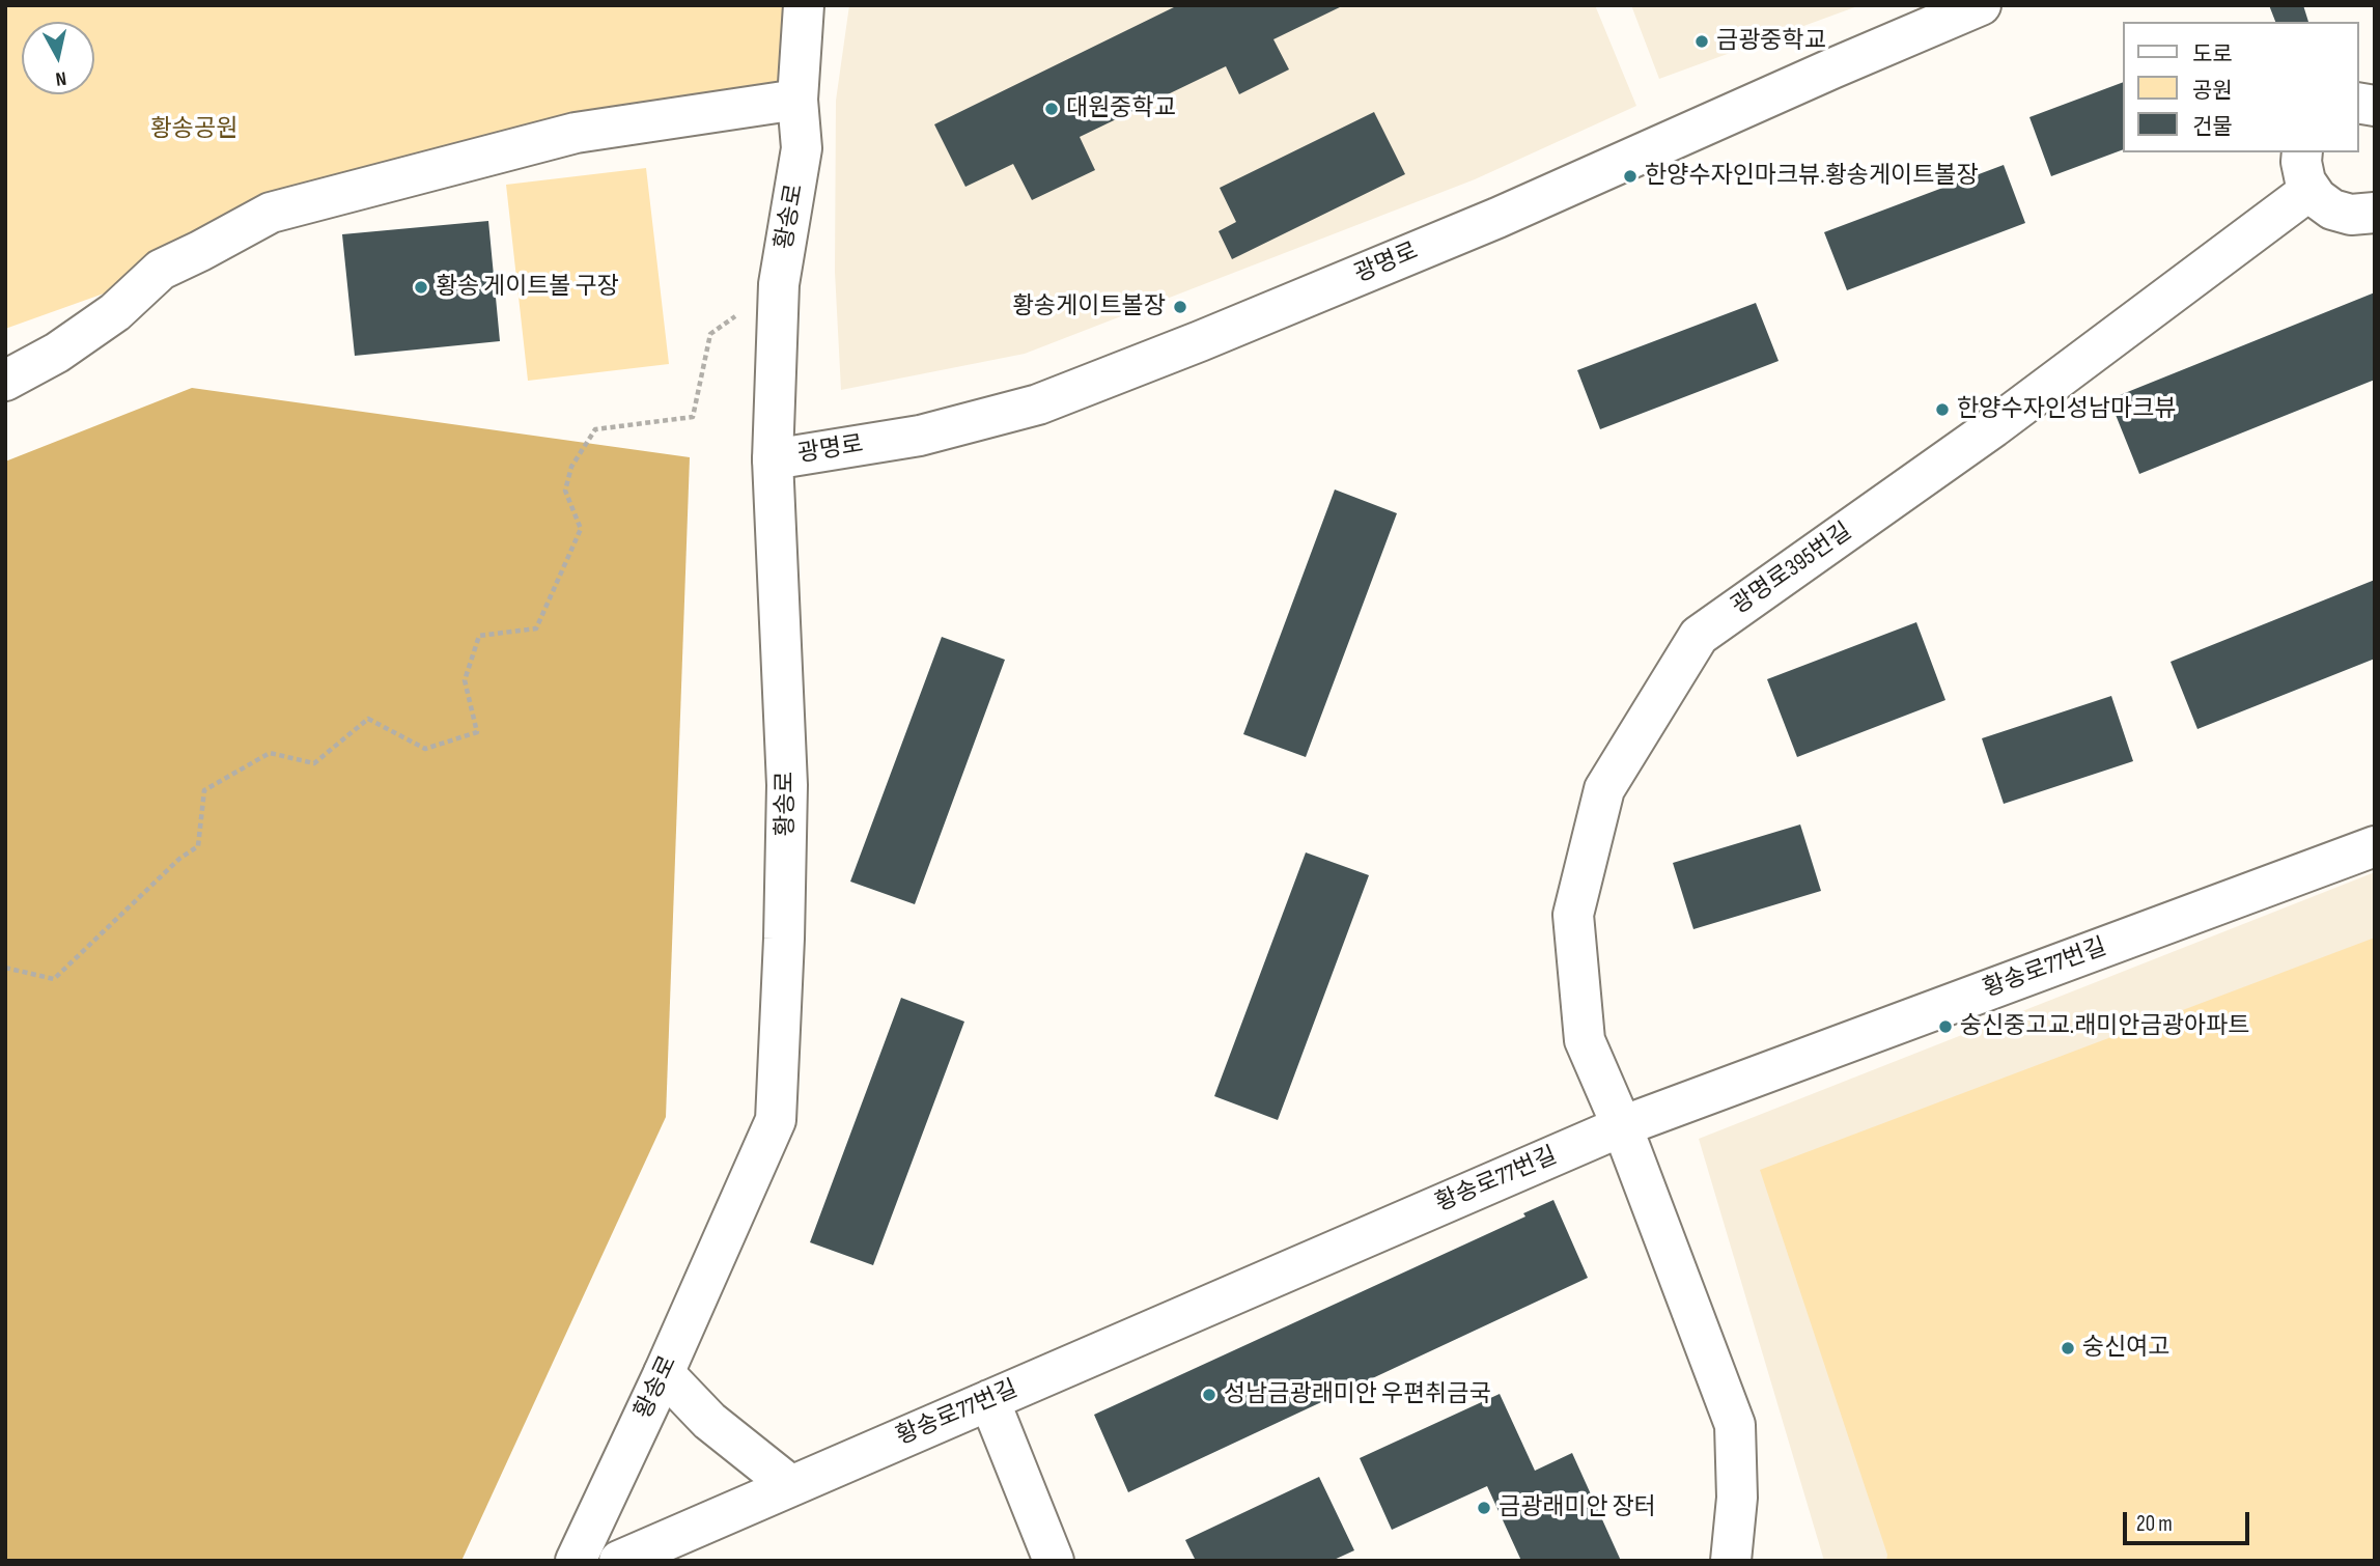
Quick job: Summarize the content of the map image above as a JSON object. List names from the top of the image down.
{
  "streets": {
    "street": [
      "황송로",
      "광명로",
      "광명로395번길",
      "황송로77번길"
    ]
  },
  "crossings": [
    ["황송로", "광명로"],
    ["광명로395번길", "황송로77번길"]
  ],
  "parks": ["황송공원"],
  "places": [
    "금광중학교",
    "대원중학교",
    "한양수자인마크뷰.황송게이트볼장",
    "황송 게이트볼 구장",
    "황송게이트볼장",
    "한양수자인성남마크뷰",
    "숭신중고교.래미안금광아파트",
    "숭신여고",
    "성남금광래미안 우편취금국",
    "금광래미안 장터"
  ],
  "legend": ["도로", "공원", "건물"],
  "scale_bar": "20 m",
  "north": "bottom"
}
